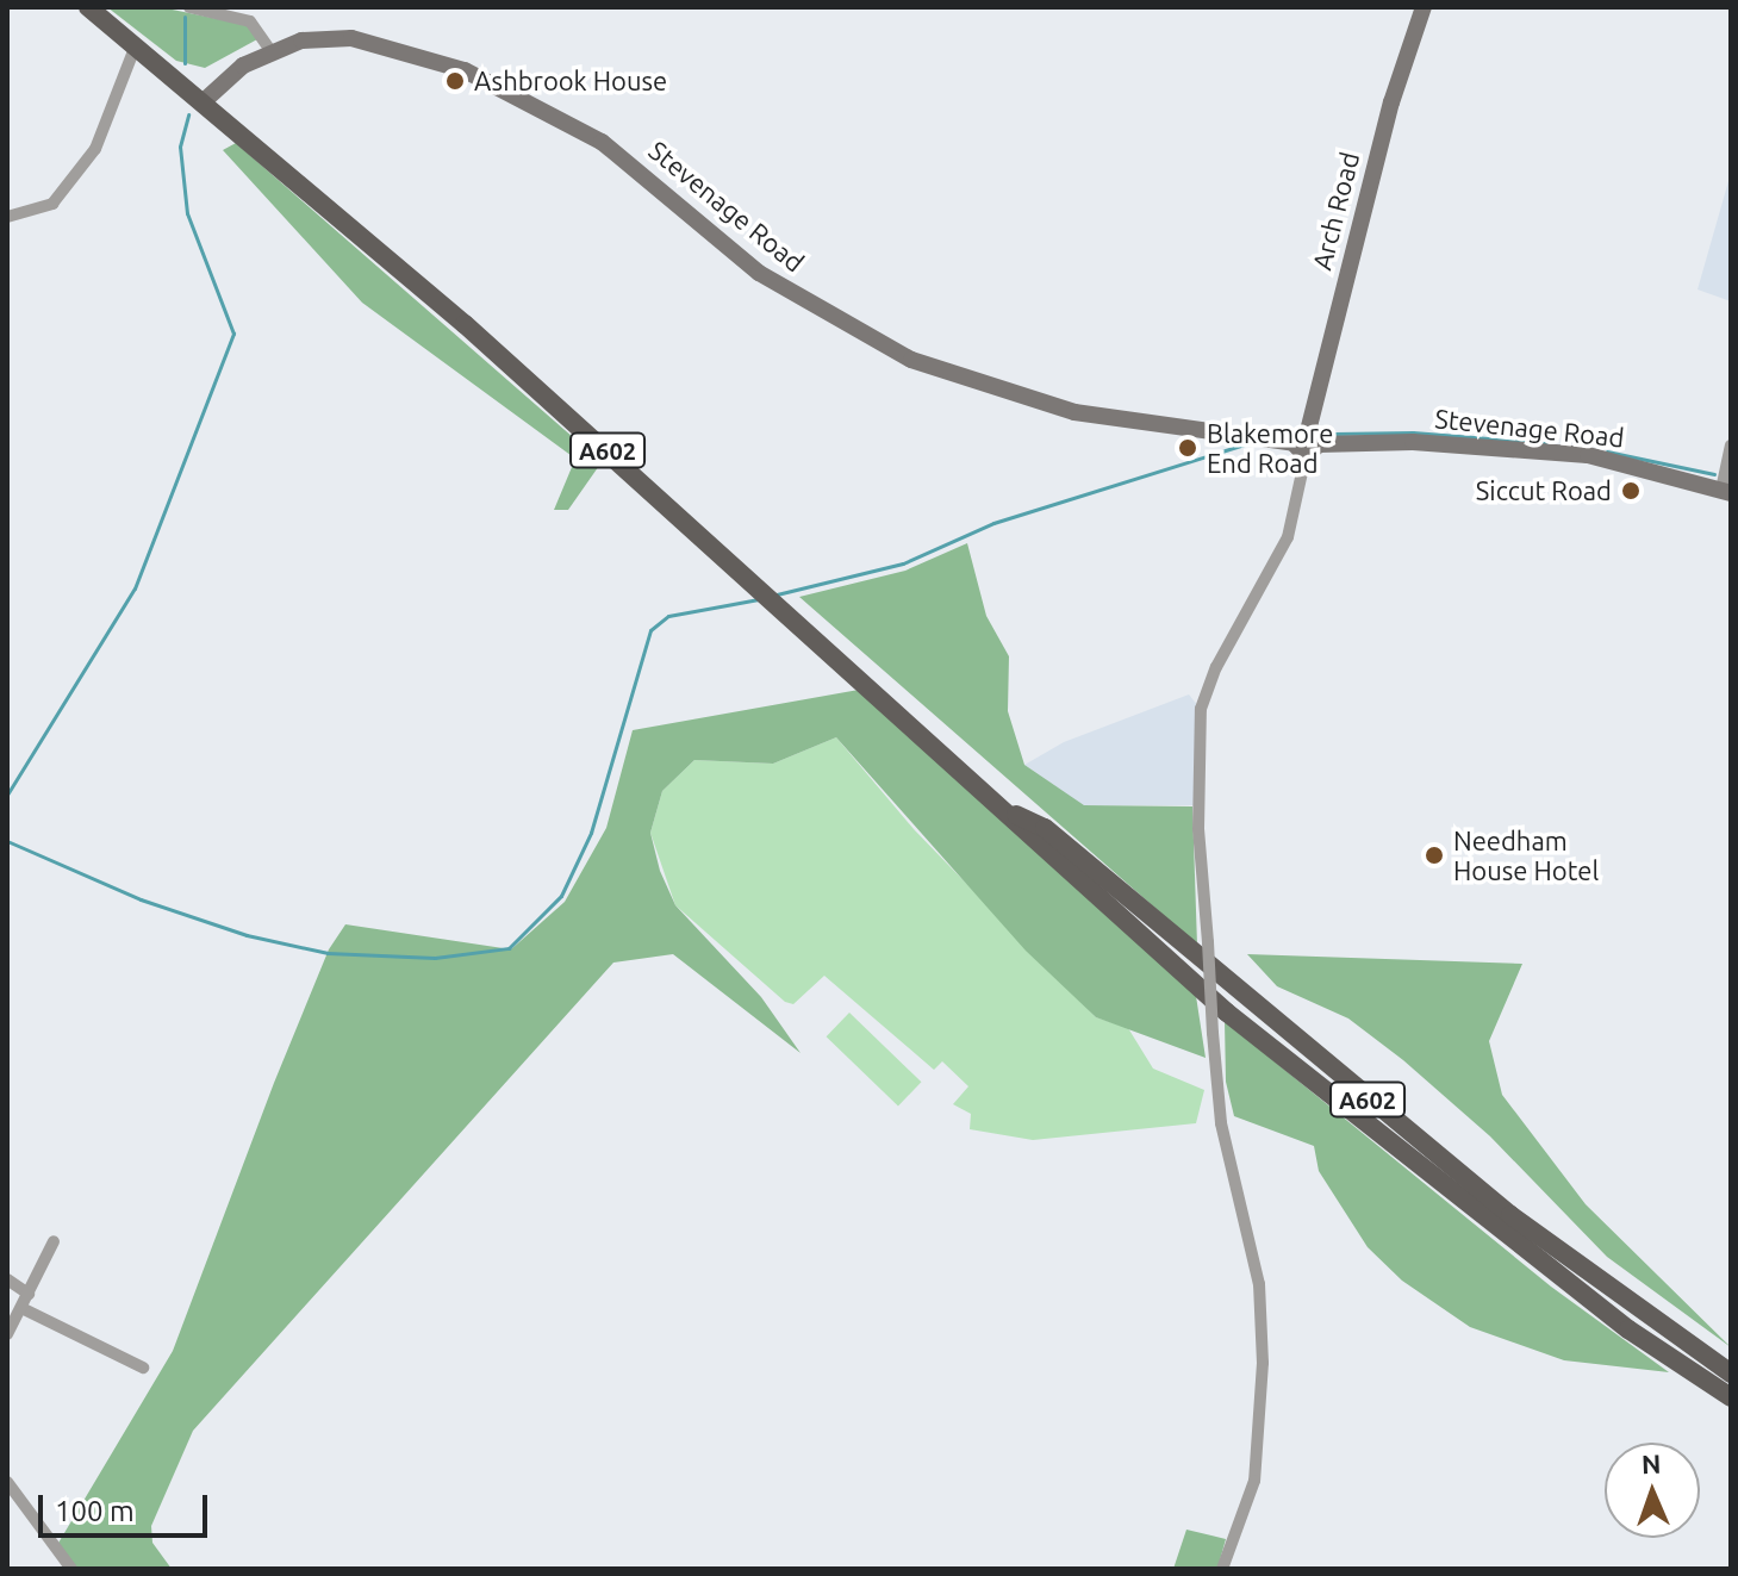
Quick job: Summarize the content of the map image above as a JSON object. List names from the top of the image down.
{
  "streets": {
    "main road": ["A602"],
    "street": ["Stevenage Road", "Arch Road"]
  },
  "crossings": [
    ["Stevenage Road", "Arch Road"],
    ["Stevenage Road", "A602"]
  ],
  "places": [
    "Ashbrook House",
    "Blakemore End Road",
    "Siccut Road",
    "Needham House Hotel"
  ],
  "scale_bar": "100 m",
  "north": "top"
}
